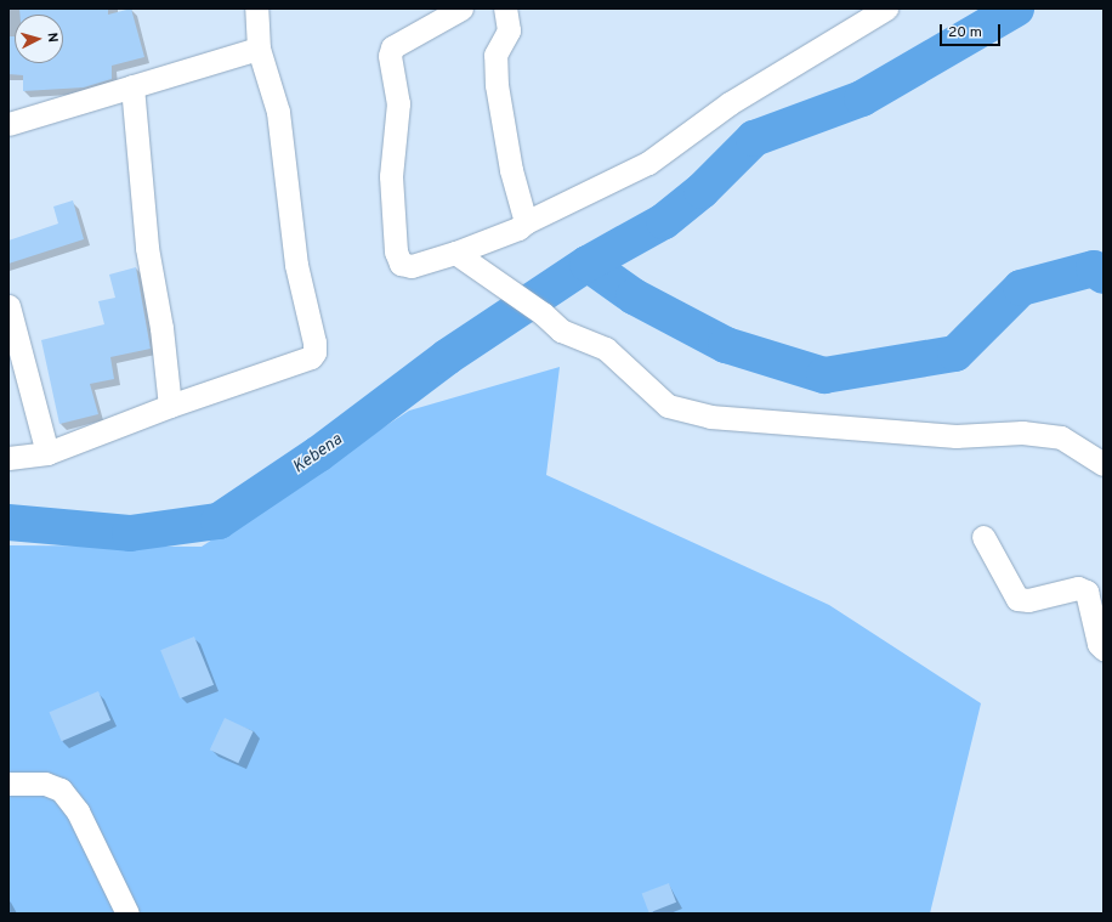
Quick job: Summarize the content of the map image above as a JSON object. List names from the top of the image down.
{
  "water": ["Kebena"],
  "scale_bar": "20 m",
  "north": "right"
}
